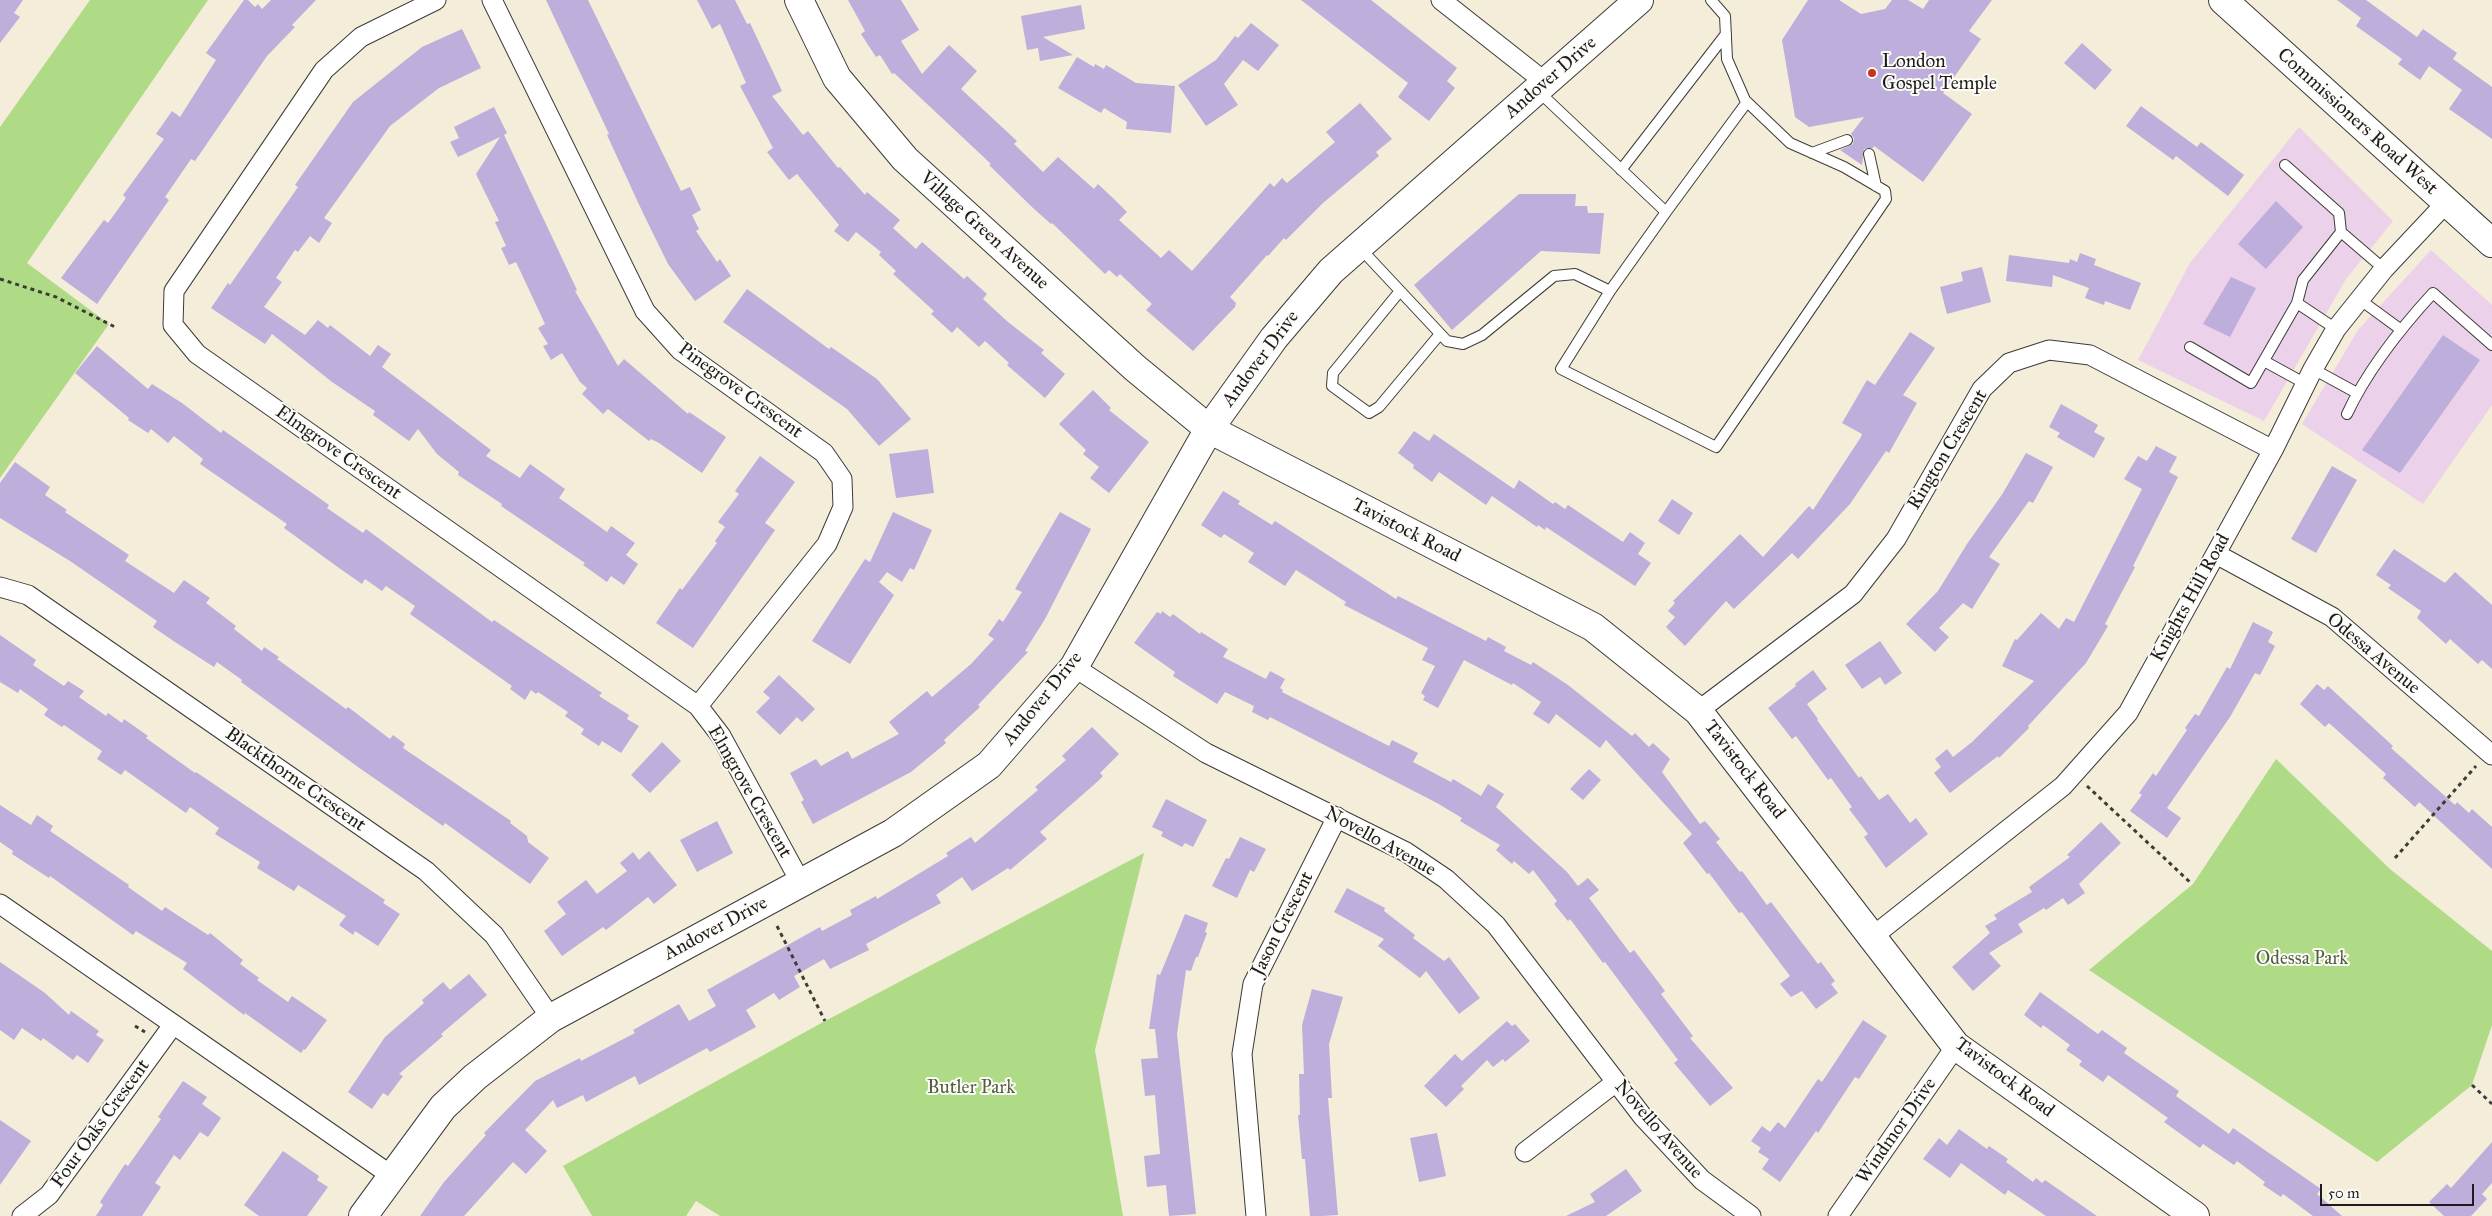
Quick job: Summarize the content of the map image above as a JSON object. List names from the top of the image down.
{
  "streets": {
    "street": [
      "Andover Drive",
      "Commissioners Road West",
      "Village Green Avenue",
      "Pinegrove Crescent",
      "Rington Crescent",
      "Elmgrove Crescent",
      "Tavistock Road",
      "Knights Hill Road",
      "Odessa Avenue",
      "Blackthorne Crescent",
      "Novello Avenue",
      "Jason Crescent",
      "Four Oaks Crescent",
      "Windmor Drive"
    ]
  },
  "crossings": [
    ["Andover Drive", "Village Green Avenue"],
    ["Andover Drive", "Elmgrove Crescent"],
    ["Andover Drive", "Tavistock Road"],
    ["Andover Drive", "Blackthorne Crescent"],
    ["Andover Drive", "Novello Avenue"],
    ["Commissioners Road West", "Knights Hill Road"],
    ["Village Green Avenue", "Tavistock Road"],
    ["Pinegrove Crescent", "Elmgrove Crescent"],
    ["Rington Crescent", "Tavistock Road"],
    ["Rington Crescent", "Knights Hill Road"],
    ["Tavistock Road", "Knights Hill Road"],
    ["Tavistock Road", "Windmor Drive"],
    ["Knights Hill Road", "Odessa Avenue"],
    ["Novello Avenue", "Jason Crescent"]
  ],
  "parks": ["Odessa Park", "Butler Park"],
  "places": ["London Gospel Temple"],
  "scale_bar": "50 m"
}
